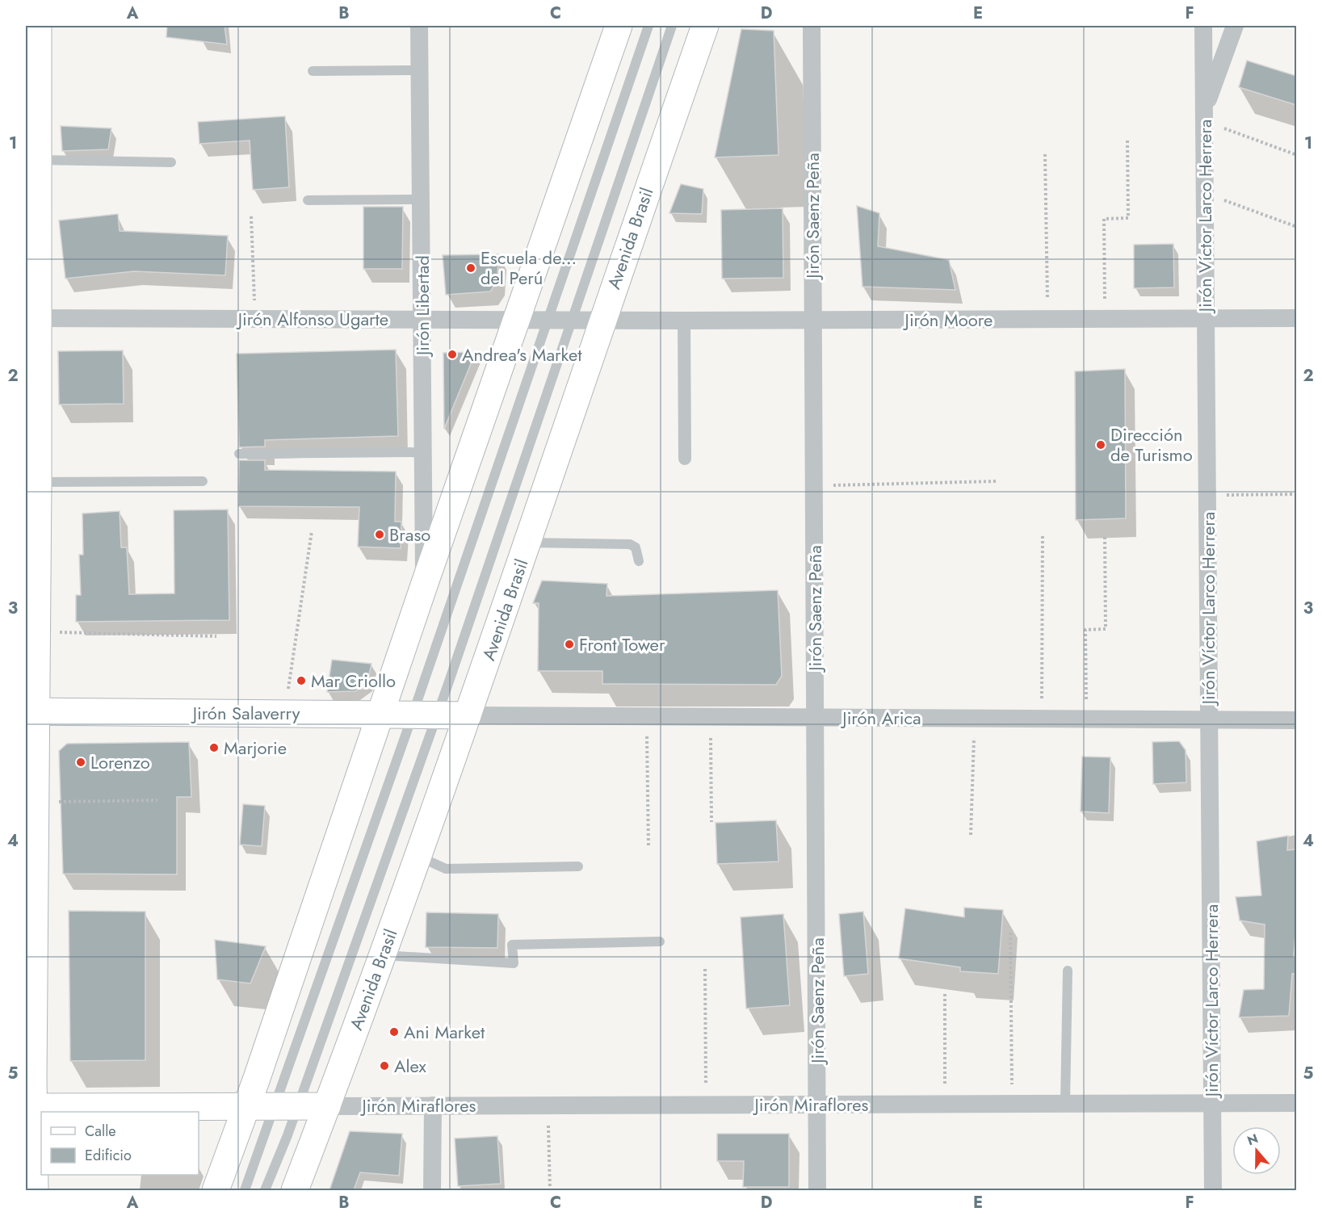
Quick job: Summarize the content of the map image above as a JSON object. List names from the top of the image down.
{
  "streets": {
    "main road": ["Avenida Brasil", "Jirón Salaverry"],
    "street": [
      "Jirón Saenz Peña",
      "Jirón Víctor Larco Herrera",
      "Jirón Libertad",
      "Jirón Alfonso Ugarte",
      "Jirón Moore",
      "Jirón Arica",
      "Jirón Miraflores"
    ]
  },
  "crossings": [
    ["Jirón Saenz Peña", "Jirón Moore"],
    ["Jirón Saenz Peña", "Jirón Arica"],
    ["Jirón Saenz Peña", "Jirón Miraflores"],
    ["Jirón Víctor Larco Herrera", "Jirón Moore"],
    ["Jirón Víctor Larco Herrera", "Jirón Arica"],
    ["Jirón Víctor Larco Herrera", "Jirón Miraflores"],
    ["Avenida Brasil", "Jirón Alfonso Ugarte"],
    ["Avenida Brasil", "Jirón Moore"],
    ["Avenida Brasil", "Jirón Salaverry"],
    ["Avenida Brasil", "Jirón Arica"],
    ["Avenida Brasil", "Jirón Miraflores"],
    ["Jirón Libertad", "Jirón Alfonso Ugarte"],
    ["Jirón Alfonso Ugarte", "Jirón Moore"],
    ["Jirón Salaverry", "Jirón Arica"]
  ],
  "places": [
    "Escuela de... del Perú",
    "Andrea's Market",
    "Dirección de Turismo",
    "Braso",
    "Front Tower",
    "Mar Criollo",
    "Marjorie",
    "Lorenzo",
    "Ani Market",
    "Alex"
  ],
  "legend": ["Calle", "Edificio"],
  "north": "top",
  "grid": {
    "columns": [
      "A",
      "B",
      "C",
      "D",
      "E",
      "F"
    ],
    "rows": [
      "1",
      "2",
      "3",
      "4",
      "5"
    ]
  }
}
